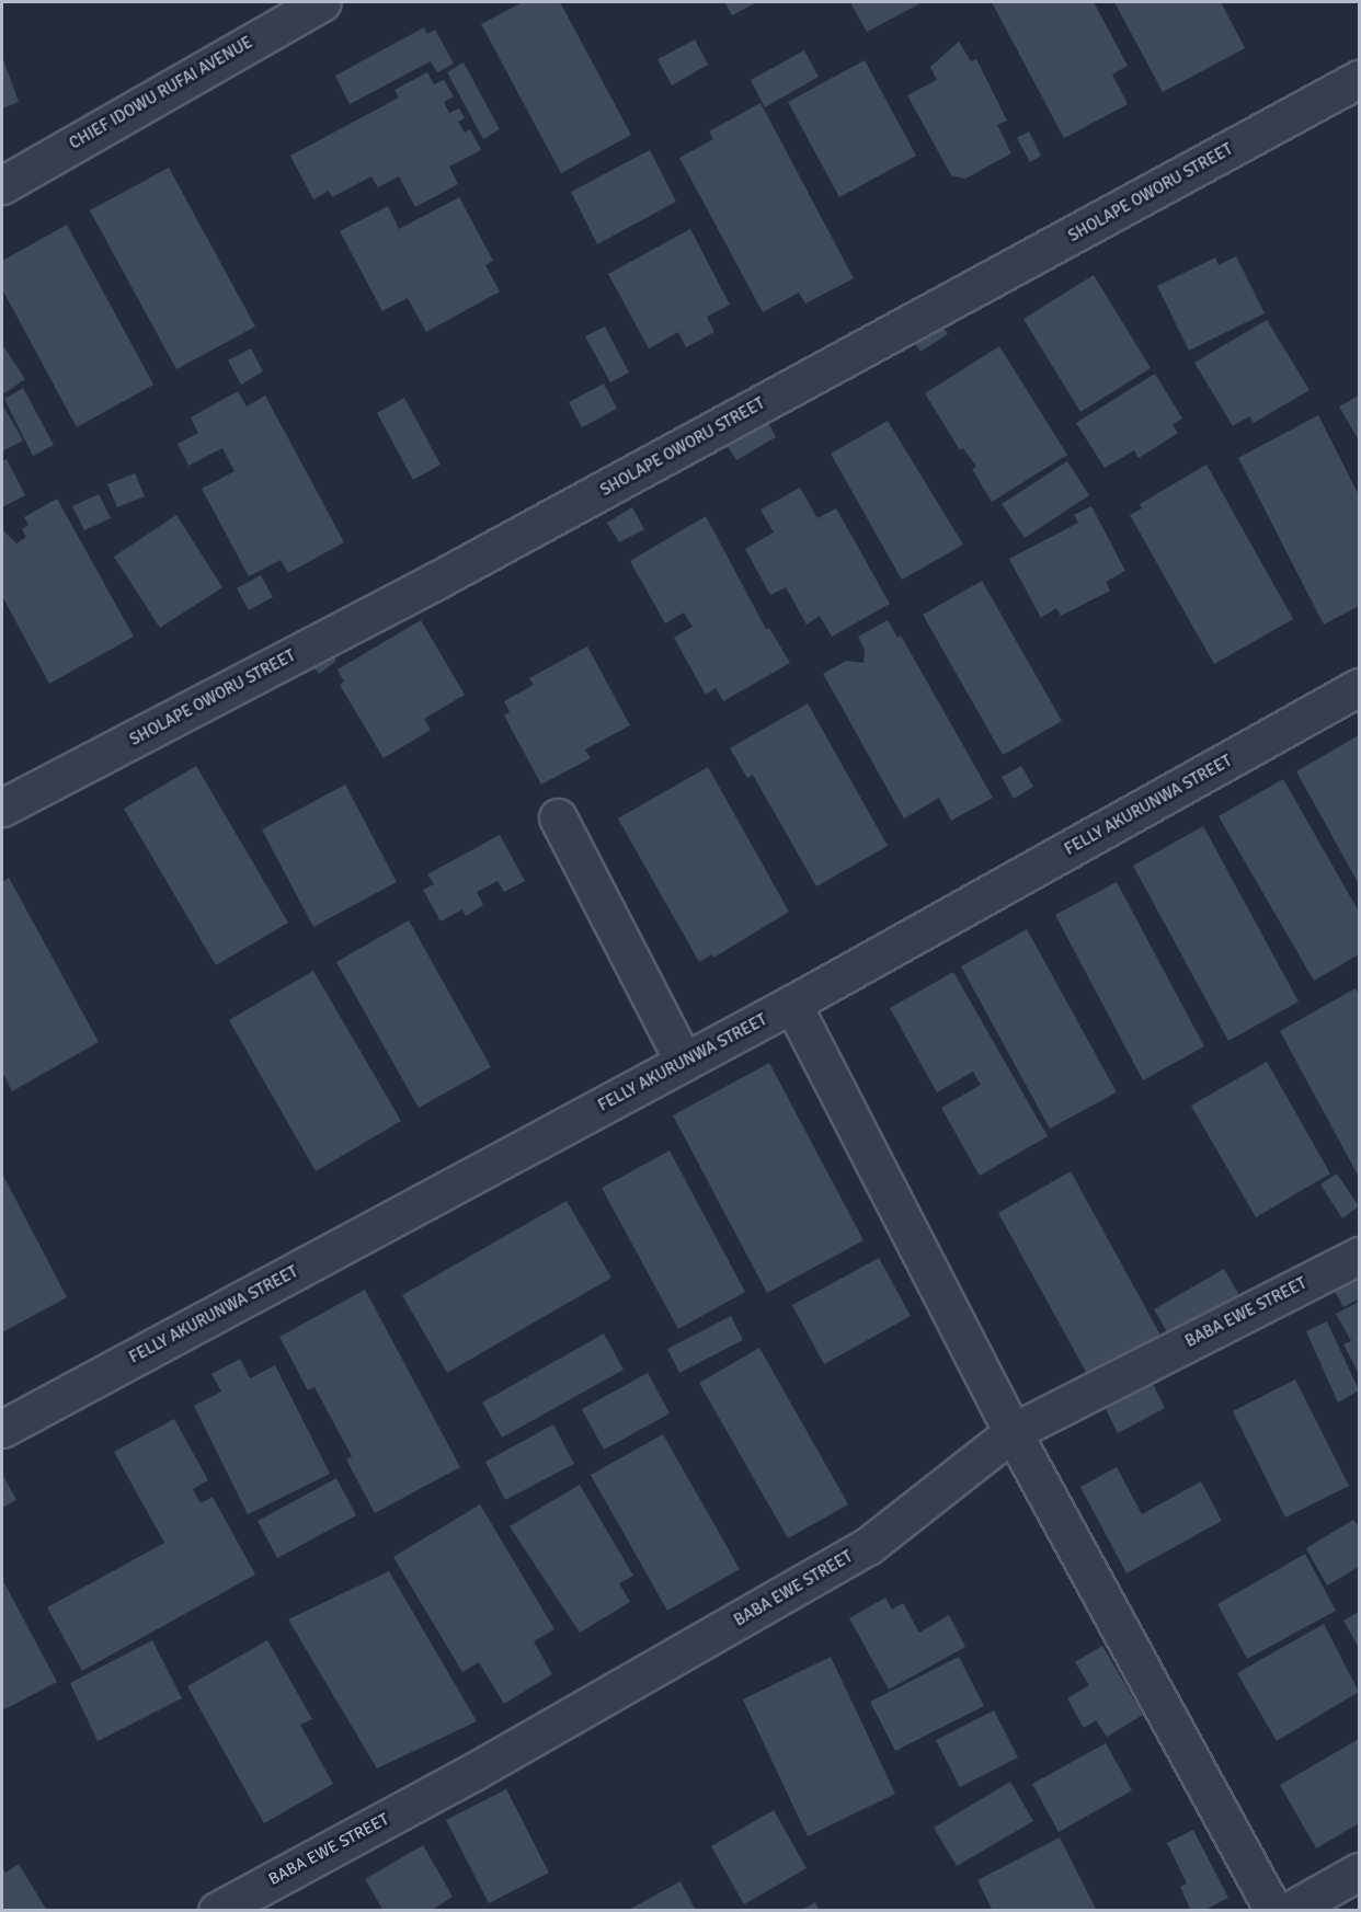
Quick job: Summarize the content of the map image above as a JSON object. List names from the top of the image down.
{
  "streets": {
    "street": [
      "CHIEF IDOWU RUFAI AVENUE",
      "SHOLAPE OWORU STREET",
      "FELLY AKURUNWA STREET",
      "BABA EWE STREET"
    ]
  }
}
